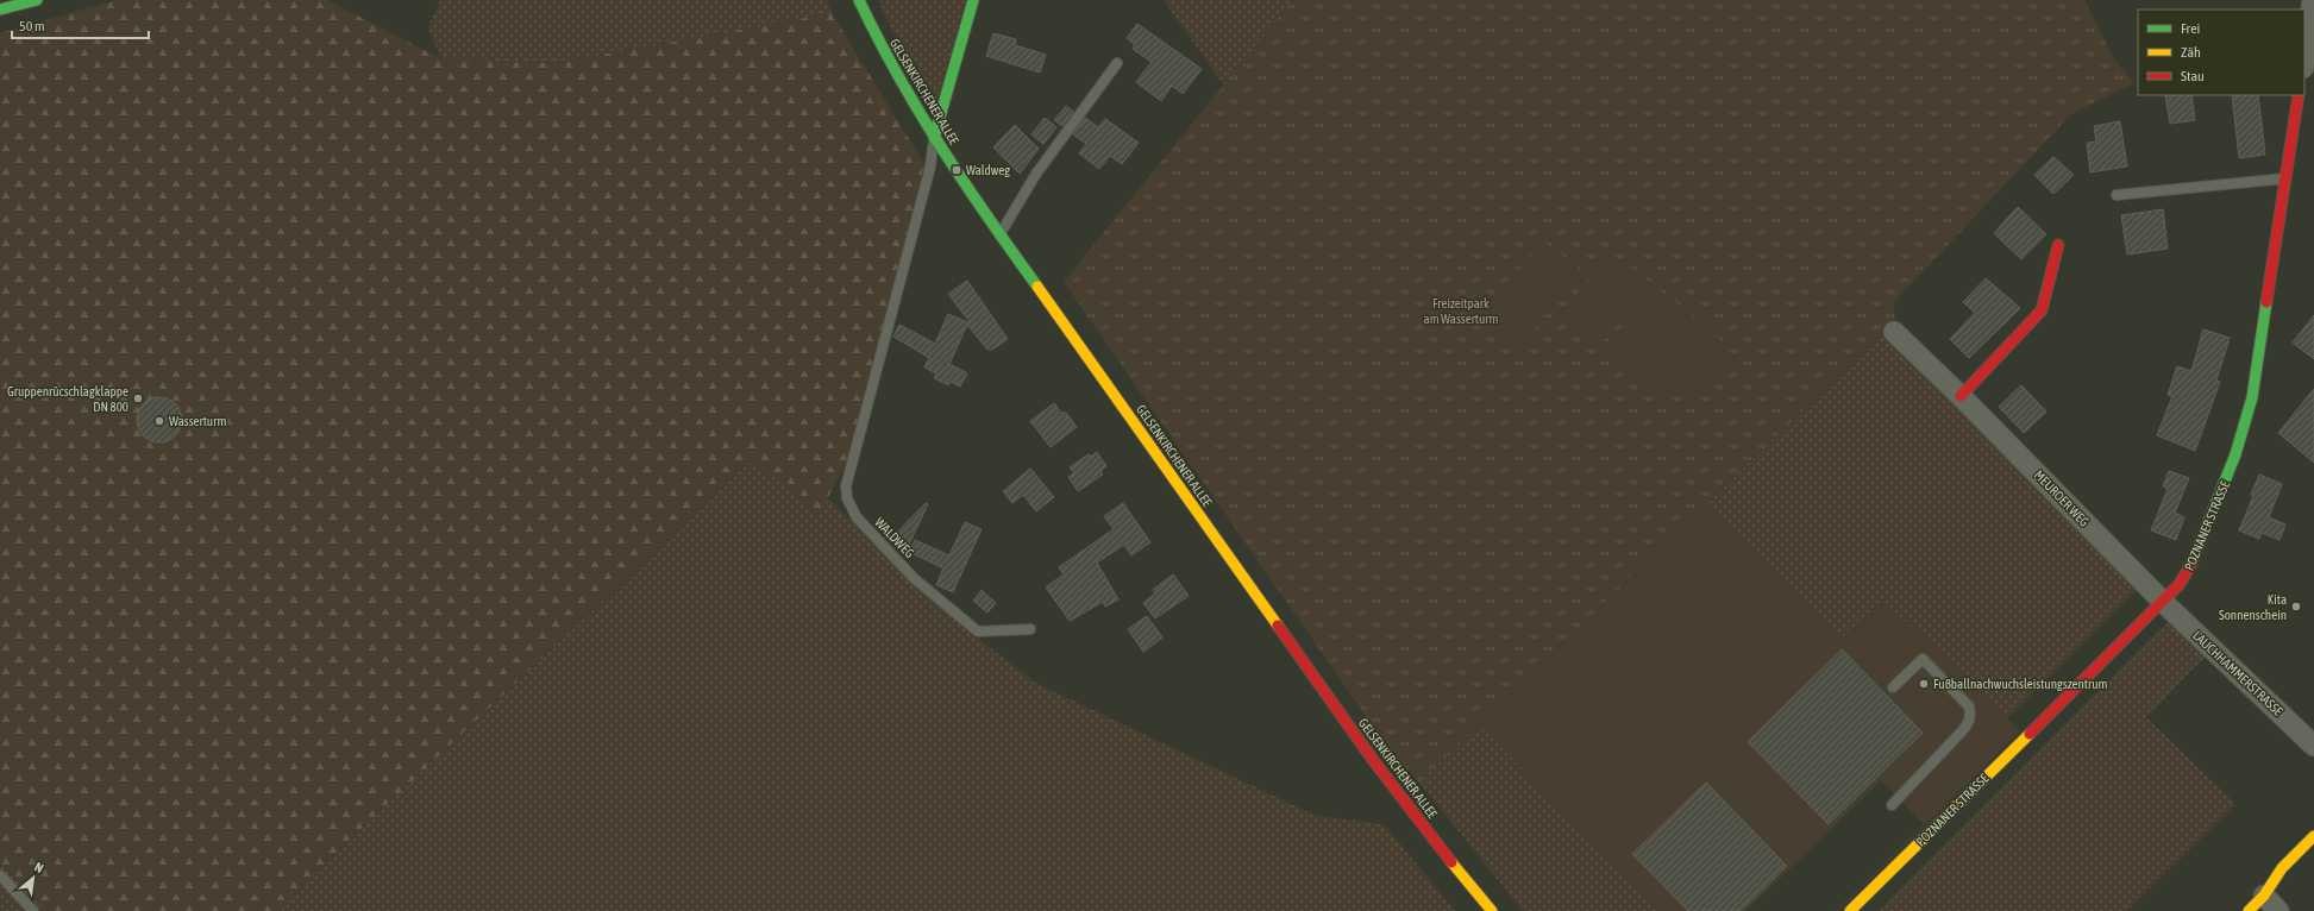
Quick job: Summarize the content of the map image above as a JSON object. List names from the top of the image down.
{
  "streets": {
    "street": [
      "GELSENKIRCHENER ALLEE",
      "MEUROER WEG",
      "POZNANER STRASSE",
      "WALDWEG",
      "LAUCHHAMMERSTRASSE"
    ]
  },
  "crossings": [
    ["GELSENKIRCHENER ALLEE", "WALDWEG"],
    ["MEUROER WEG", "POZNANER STRASSE"],
    ["MEUROER WEG", "LAUCHHAMMERSTRASSE"],
    ["POZNANER STRASSE", "LAUCHHAMMERSTRASSE"]
  ],
  "parks": ["Freizeitpark am Wasserturm"],
  "places": {
    "transit": ["Waldweg"],
    "other": [
      "Gruppenrücschlagklappe DN 800",
      "Wasserturm",
      "Kita Sonnenschein",
      "Fußballnachwuchsleistungszentrum"
    ]
  },
  "legend": ["Frei", "Zäh", "Stau"],
  "scale_bar": "50 m",
  "north": "top right"
}
